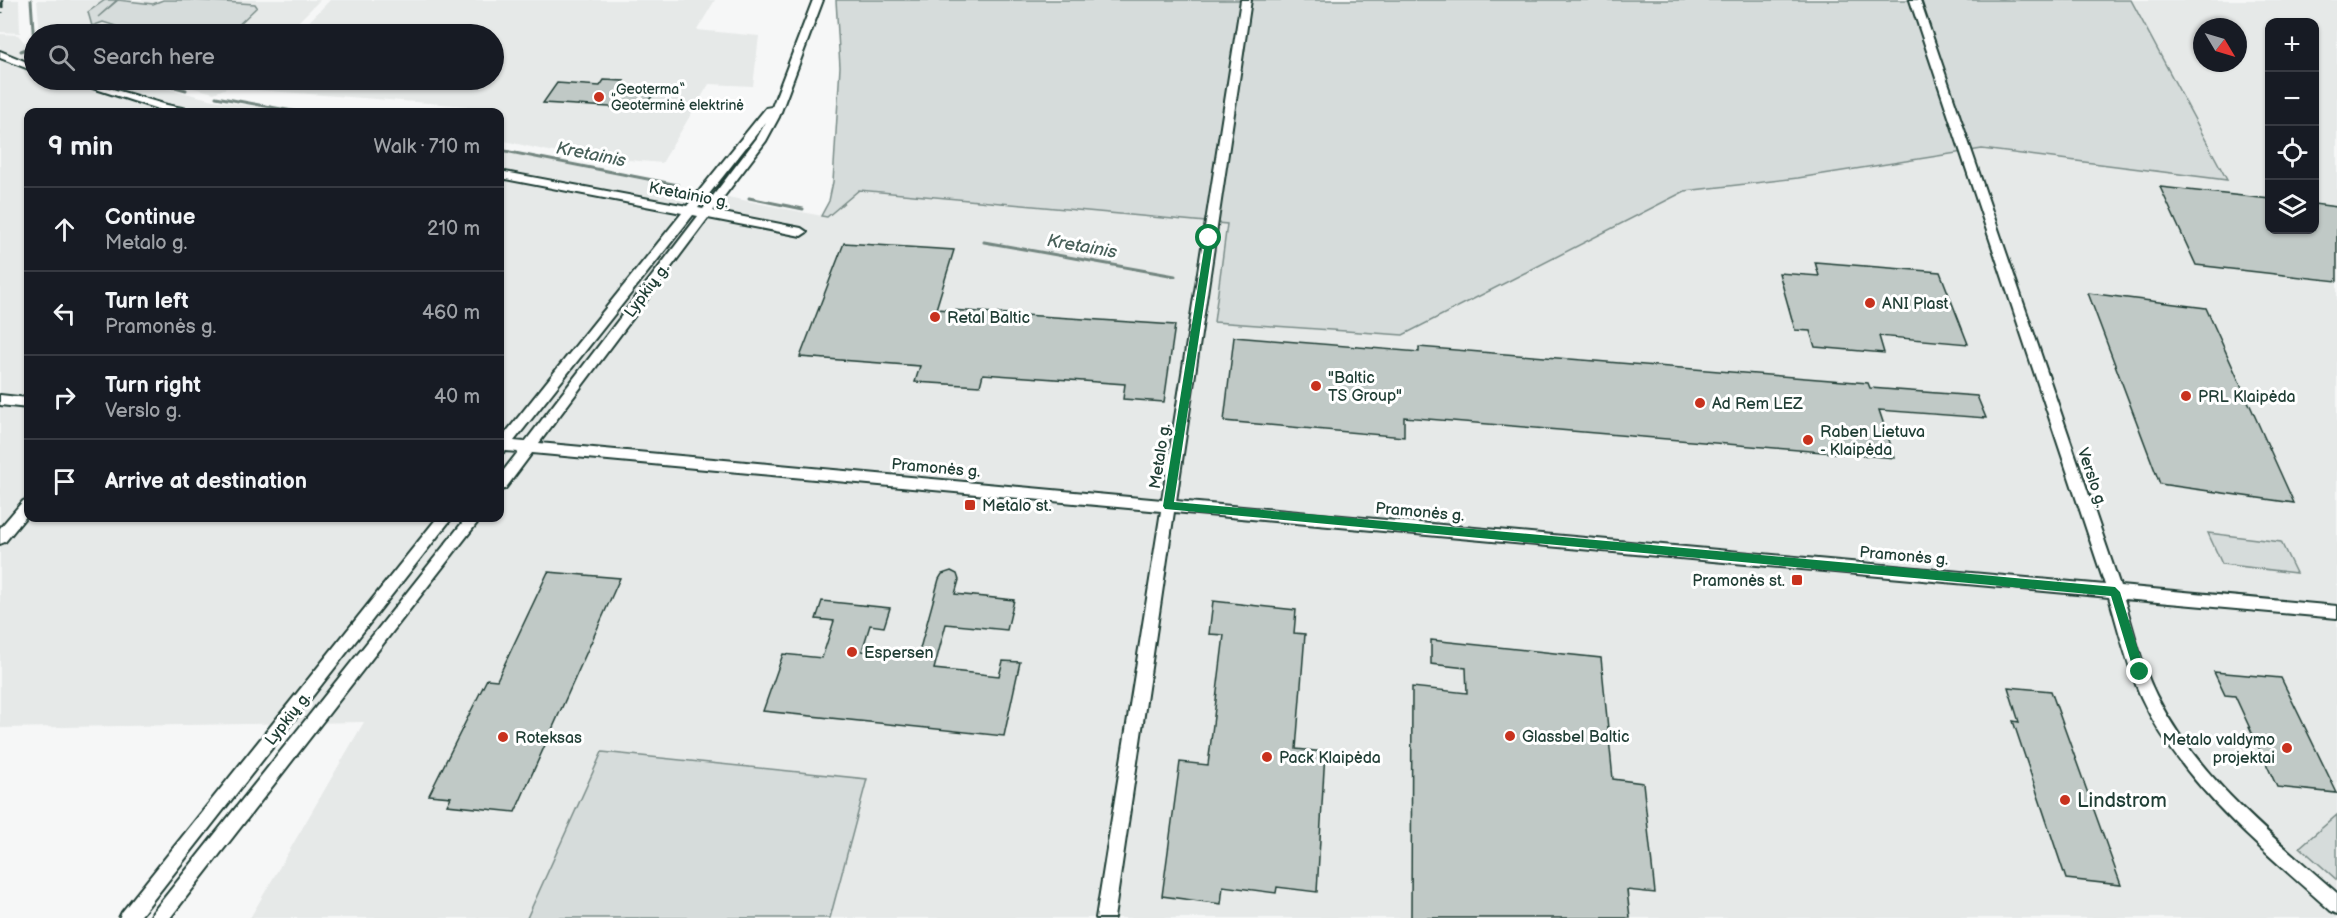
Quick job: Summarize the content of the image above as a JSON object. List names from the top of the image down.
{
  "streets": {
    "street": [
      "Kretainio g.",
      "Lypkių g.",
      "Metalo g.",
      "Pramonės g.",
      "Verslo g."
    ]
  },
  "crossings": [
    ["Kretainio g.", "Lypkių g."],
    ["Lypkių g.", "Pramonės g."],
    ["Metalo g.", "Pramonės g."],
    ["Pramonės g.", "Verslo g."]
  ],
  "water": ["Kretainis"],
  "places": {
    "other": [
      "„Geoterma“ Geoterminė elektrinė",
      "ANI Plast",
      "Retal Baltic",
      "\"Baltic TS Group\"",
      "PRL Klaipėda",
      "Ad Rem LEZ",
      "Raben Lietuva - Klaipėda",
      "Espersen",
      "Glassbel Baltic",
      "Roteksas",
      "Metalo valdymo projektai",
      "Pack Klaipėda",
      "Lindstrom"
    ],
    "transit": ["Metalo st.", "Pramonės st."]
  },
  "north": "bottom right",
  "page": {
    "map_buttons": ["+", "−"],
    "search": "Search here",
    "heading": ["9 min", "Walk · 710 m"],
    "list": [
      ["Continue", "Metalo g.", "210 m"],
      ["Turn left", "Pramonės g.", "460 m"],
      ["Turn right", "Verslo g.", "40 m"],
      "Arrive at destination"
    ]
  }
}
